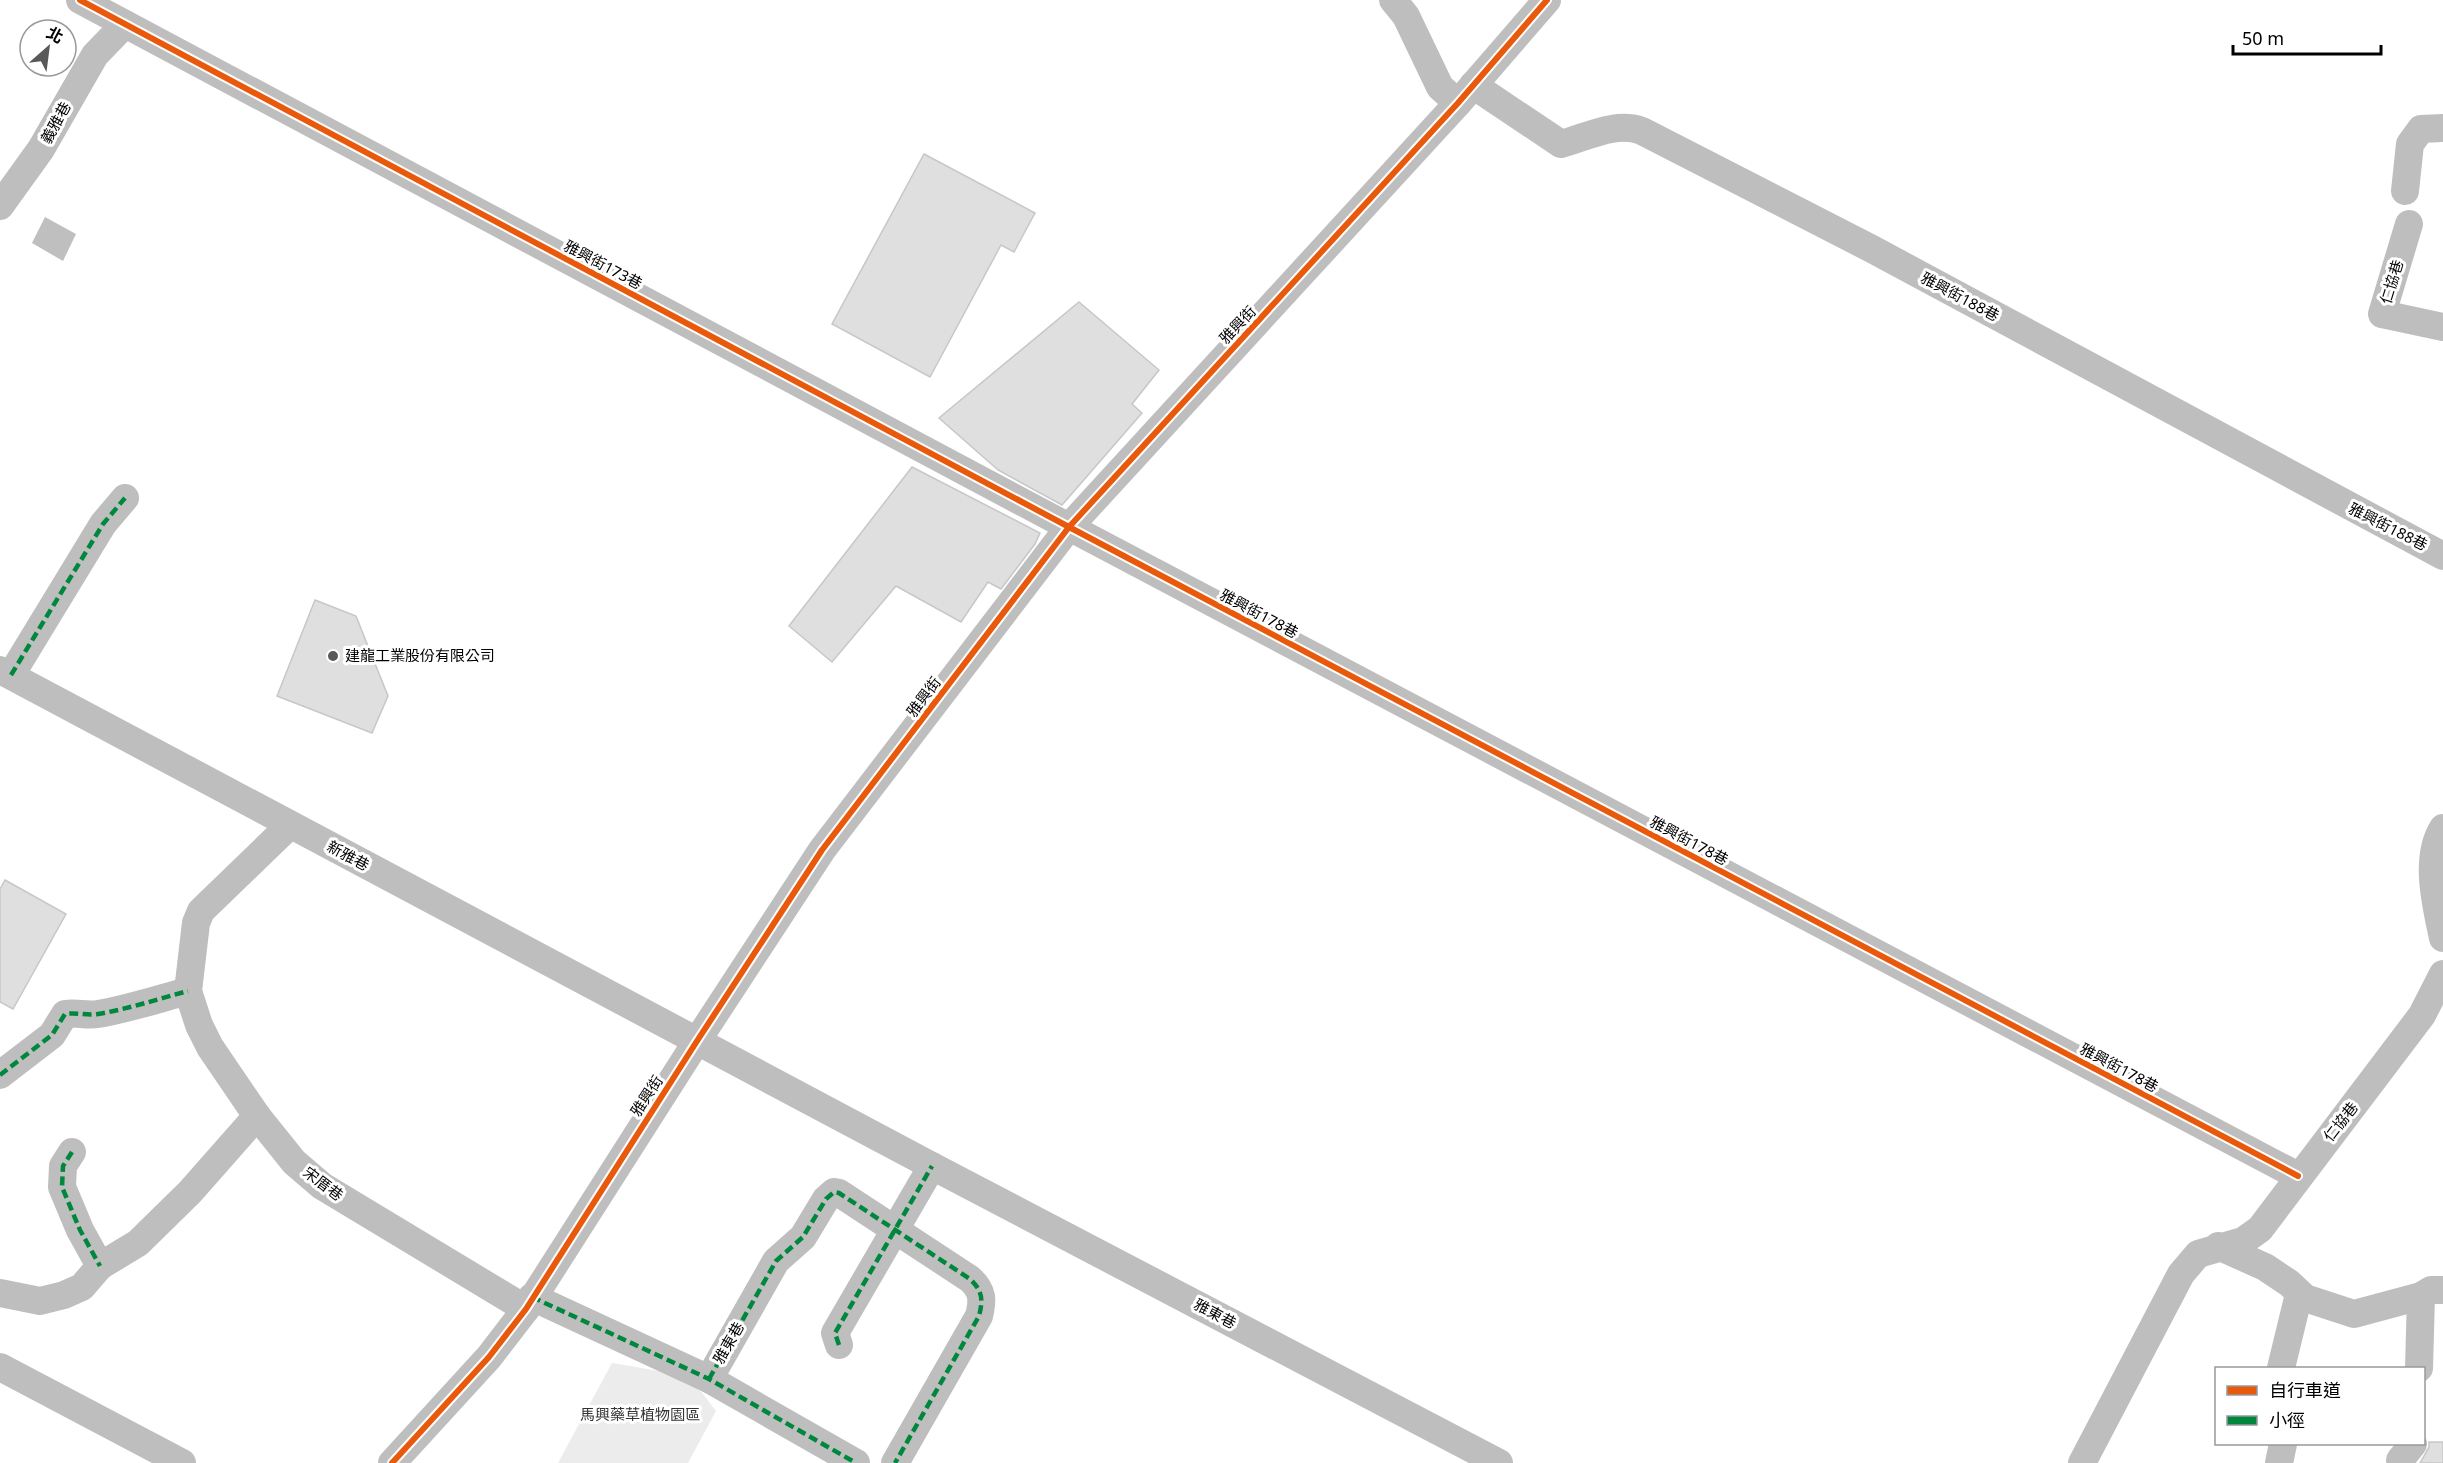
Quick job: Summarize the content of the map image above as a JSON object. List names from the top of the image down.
{
  "streets": {
    "street": [
      "義雅巷",
      "雅興街173巷",
      "仁協巷",
      "雅興街188巷",
      "雅興街",
      "雅興街178巷",
      "新雅巷",
      "宋厝巷",
      "雅東巷"
    ]
  },
  "crossings": [
    ["義雅巷", "雅興街173巷"],
    ["雅興街173巷", "雅興街"],
    ["雅興街173巷", "雅興街178巷"],
    ["仁協巷", "雅興街178巷"],
    ["雅興街188巷", "雅興街"],
    ["雅興街", "雅興街178巷"],
    ["雅興街", "新雅巷"],
    ["雅興街", "宋厝巷"],
    ["雅興街", "雅東巷"],
    ["新雅巷", "宋厝巷"],
    ["新雅巷", "雅東巷"],
    ["宋厝巷", "雅東巷"]
  ],
  "parks": ["馬興藥草植物園區"],
  "places": ["建龍工業股份有限公司"],
  "legend": ["自行車道", "小徑"],
  "scale_bar": "50 m",
  "north": "top right"
}
